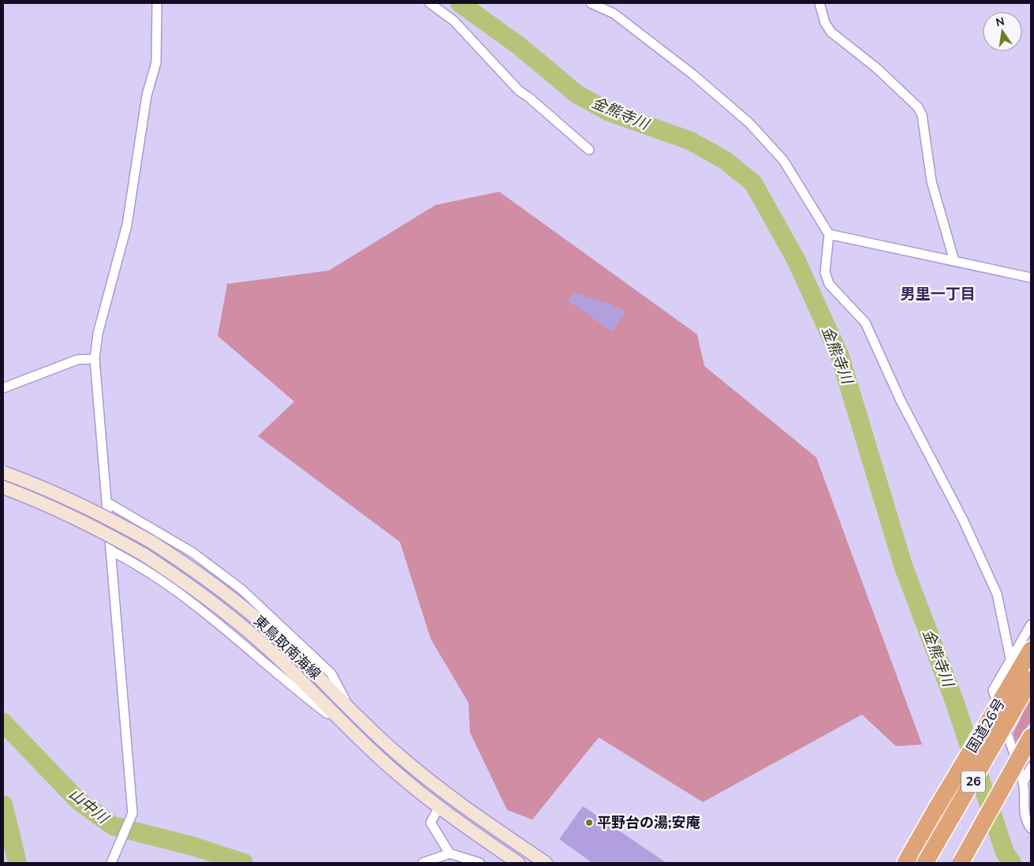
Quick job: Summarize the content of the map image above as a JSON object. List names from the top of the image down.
{
  "streets": {
    "highway": ["国道26号", "26"],
    "main road": ["東鳥取南海線"]
  },
  "crossings": [
    ["国道26号", "26"]
  ],
  "districts": ["男里一丁目"],
  "water": ["金熊寺川", "山中川"],
  "places": ["平野台の湯;安庵"],
  "north": "top"
}
